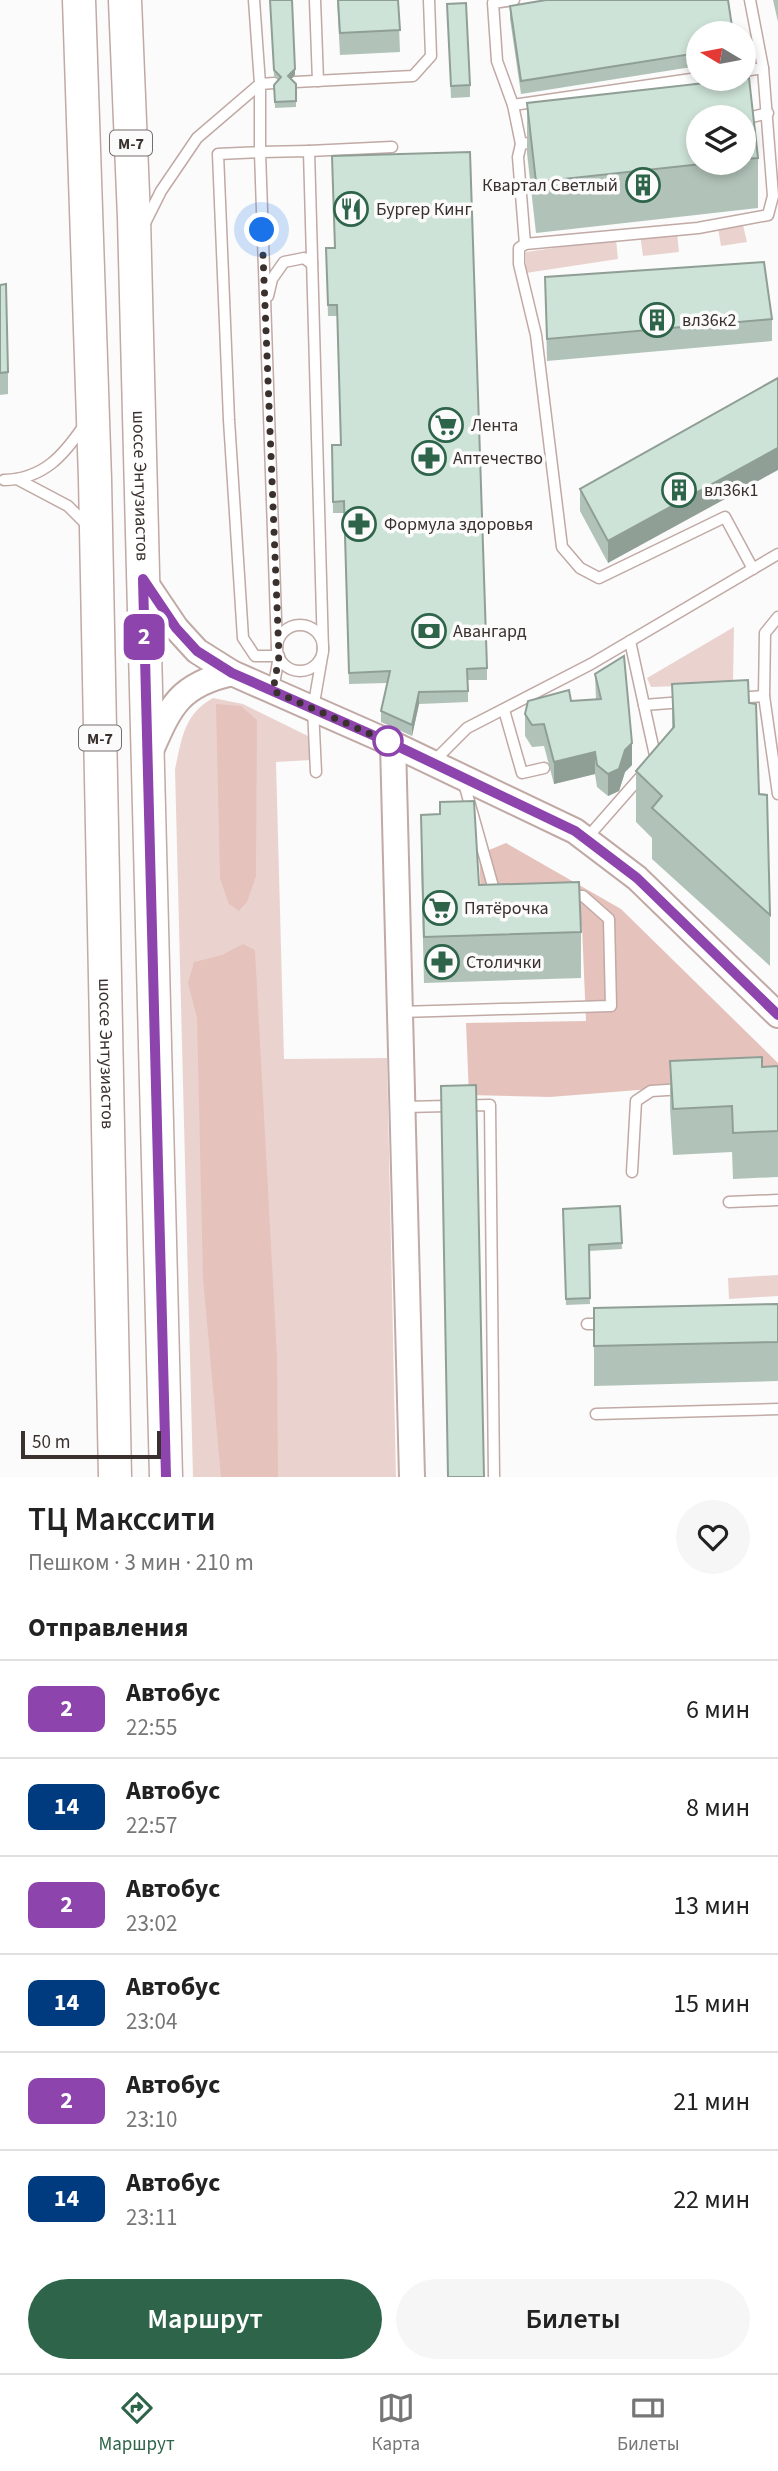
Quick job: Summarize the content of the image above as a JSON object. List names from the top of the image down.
{
  "streets": {
    "highway": ["М-7", "шоссе Энтузиастов"]
  },
  "places": {
    "building": ["Квартал Светлый", "вл36к2", "вл36к1"],
    "restaurant": ["Бургер Кинг"],
    "supermarket": ["Лента", "Пятёрочка"],
    "pharmacy": ["Аптечество", "Формула здоровья", "Столички"],
    "bank": ["Авангард"]
  },
  "lines": ["bus line 2"],
  "scale_bar": "50 m",
  "north": "left",
  "page": {
    "on_map": "2",
    "scale": "50 m",
    "heading": [
      ["ТЦ Макссити", "Пешком · 3 мин · 210 m"],
      "Отправления"
    ],
    "list": [
      {
        "mark": "2",
        "name": "Автобус",
        "note": "22:55",
        "value": "6 мин"
      },
      {
        "mark": "14",
        "name": "Автобус",
        "note": "22:57",
        "value": "8 мин"
      },
      {
        "mark": "2",
        "name": "Автобус",
        "note": "23:02",
        "value": "13 мин"
      },
      {
        "mark": "14",
        "name": "Автобус",
        "note": "23:04",
        "value": "15 мин"
      },
      {
        "mark": "2",
        "name": "Автобус",
        "note": "23:10",
        "value": "21 мин"
      },
      {
        "mark": "14",
        "name": "Автобус",
        "note": "23:11",
        "value": "22 мин"
      }
    ],
    "buttons": ["Маршрут", "Билеты"],
    "tabs": ["Маршрут", "Карта", "Билеты"]
  }
}
